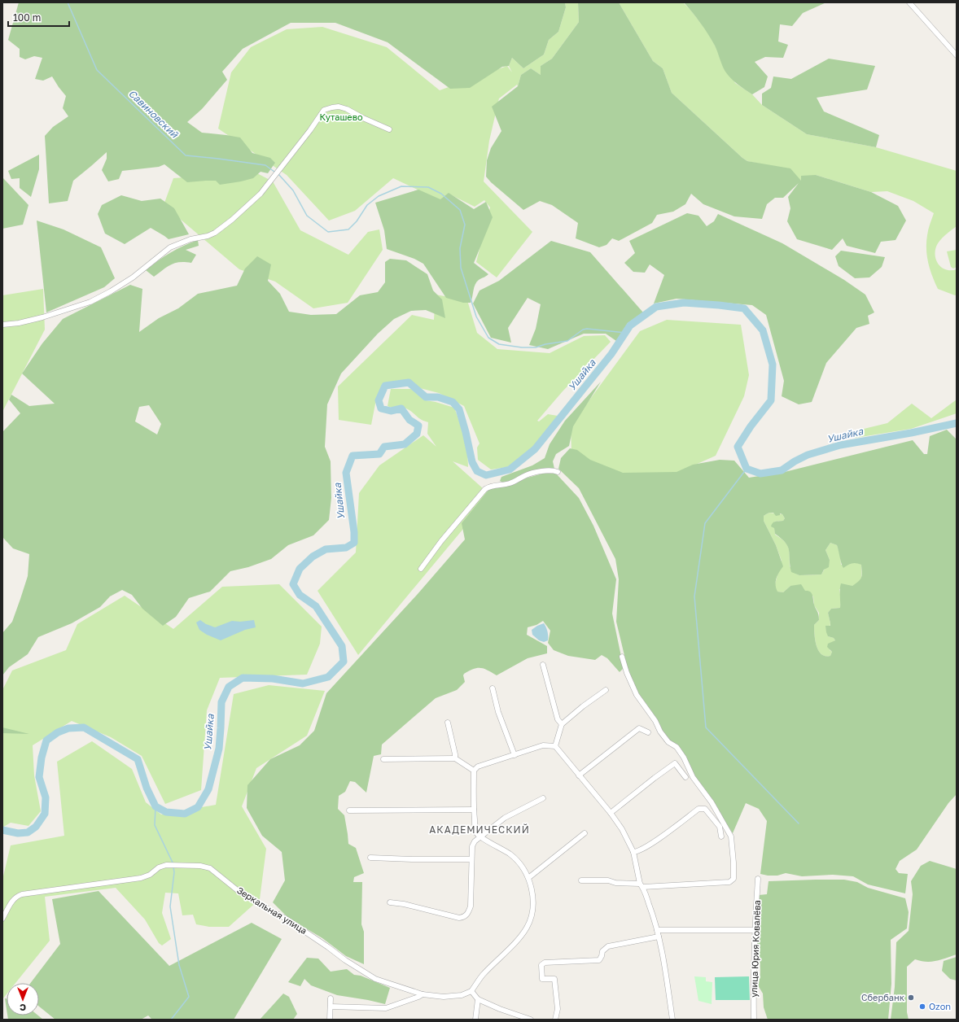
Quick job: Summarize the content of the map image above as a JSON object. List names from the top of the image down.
{
  "streets": {
    "street": ["Зеркальная улица", "улица Юрия Ковалёва"]
  },
  "districts": ["АКАДЕМИЧЕСКИЙ"],
  "water": ["Савиновский", "Ушайка"],
  "parks": ["Куташево"],
  "places": ["Сбербанк", "Ozon"],
  "scale_bar": "100 m",
  "north": "bottom"
}
